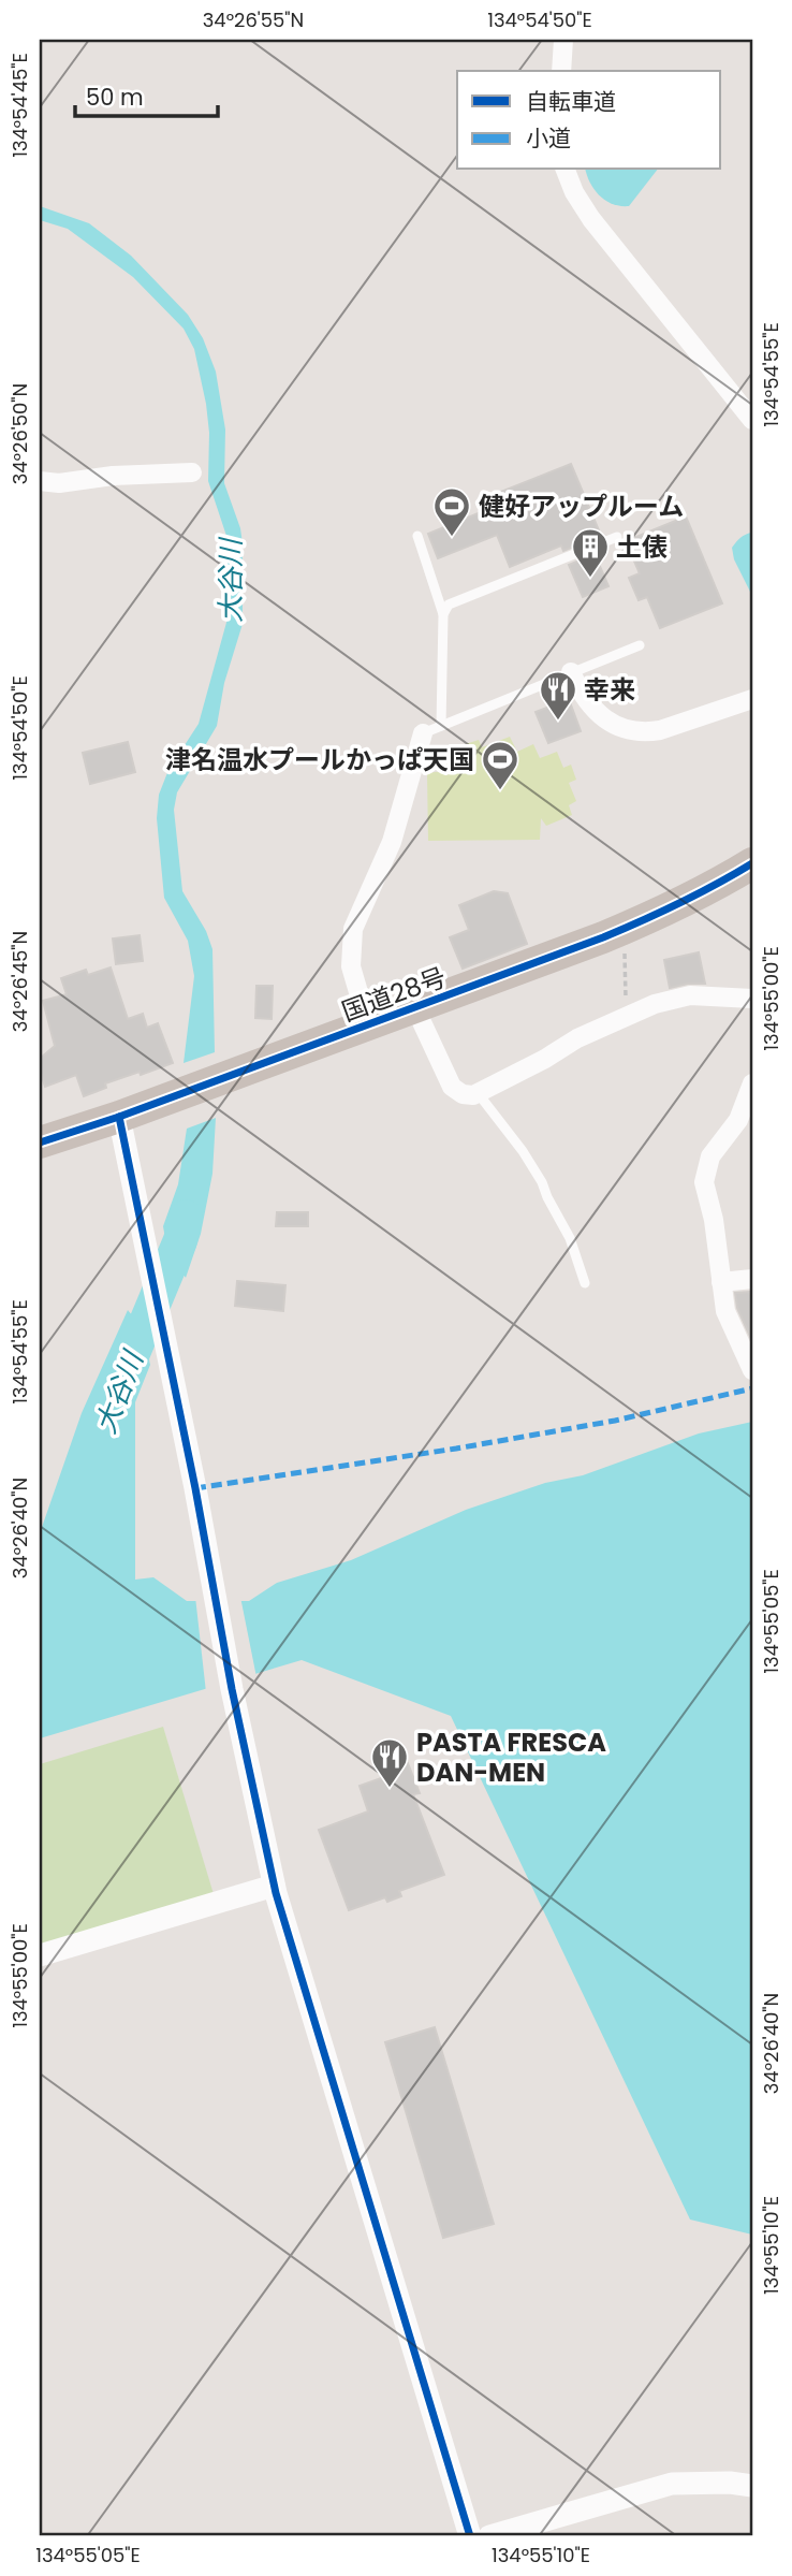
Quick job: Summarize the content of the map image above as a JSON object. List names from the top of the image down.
{
  "streets": {
    "highway": ["国道28号"]
  },
  "water": ["大谷川"],
  "places": {
    "sports": ["健好アップルーム", "津名温水プールかっぱ天国"],
    "building": ["土俵"],
    "restaurant": ["幸来", "PASTA FRESCA DAN-MEN"]
  },
  "legend": ["自転車道", "小道"],
  "scale_bar": "50 m",
  "coordinates": [
    "34°26'55\"N",
    "134°54'50\"E",
    "134°54'45\"E",
    "134°54'55\"E",
    "34°26'50\"N",
    "34°26'45\"N",
    "134°55'00\"E",
    "34°26'40\"N",
    "134°55'05\"E",
    "134°55'10\"E"
  ]
}
